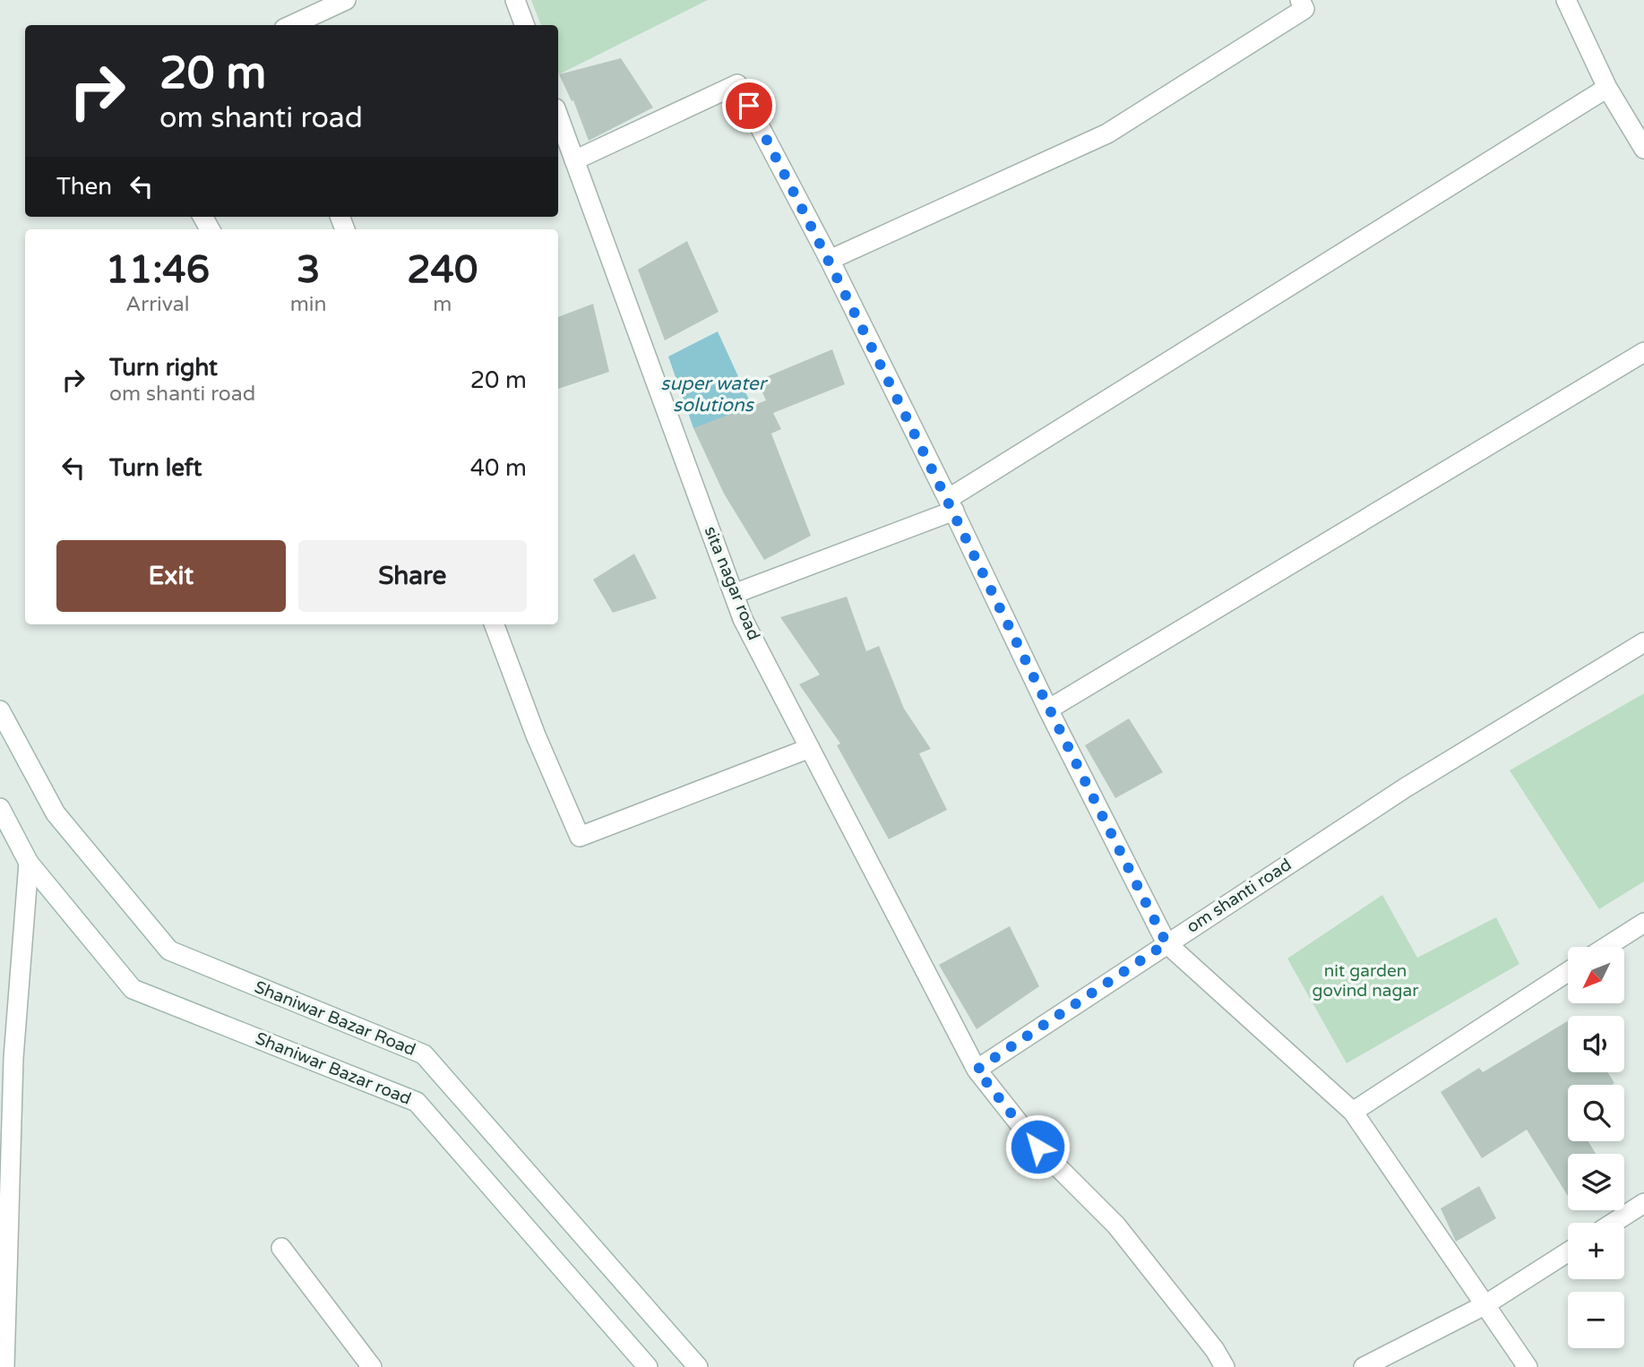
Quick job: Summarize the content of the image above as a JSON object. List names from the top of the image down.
{
  "streets": {
    "street": [
      "sita nagar road",
      "om shanti road",
      "Shaniwar Bazar Road",
      "Shaniwar Bazar road"
    ]
  },
  "crossings": [
    ["sita nagar road", "om shanti road"]
  ],
  "water": ["super water solutions"],
  "parks": ["nit garden govind nagar"],
  "north": "bottom left",
  "page": {
    "turn": ["20 m", "om shanti road"],
    "then": "Then",
    "eta": [
      "11:46",
      "Arrival",
      "3",
      "min",
      "240",
      "m"
    ],
    "list": [
      {
        "name": "Turn right",
        "note": "om shanti road",
        "value": "20 m"
      },
      {
        "name": "Turn left",
        "value": "40 m"
      }
    ],
    "buttons": ["Exit", "Share"],
    "map_buttons": ["+", "−"]
  }
}
